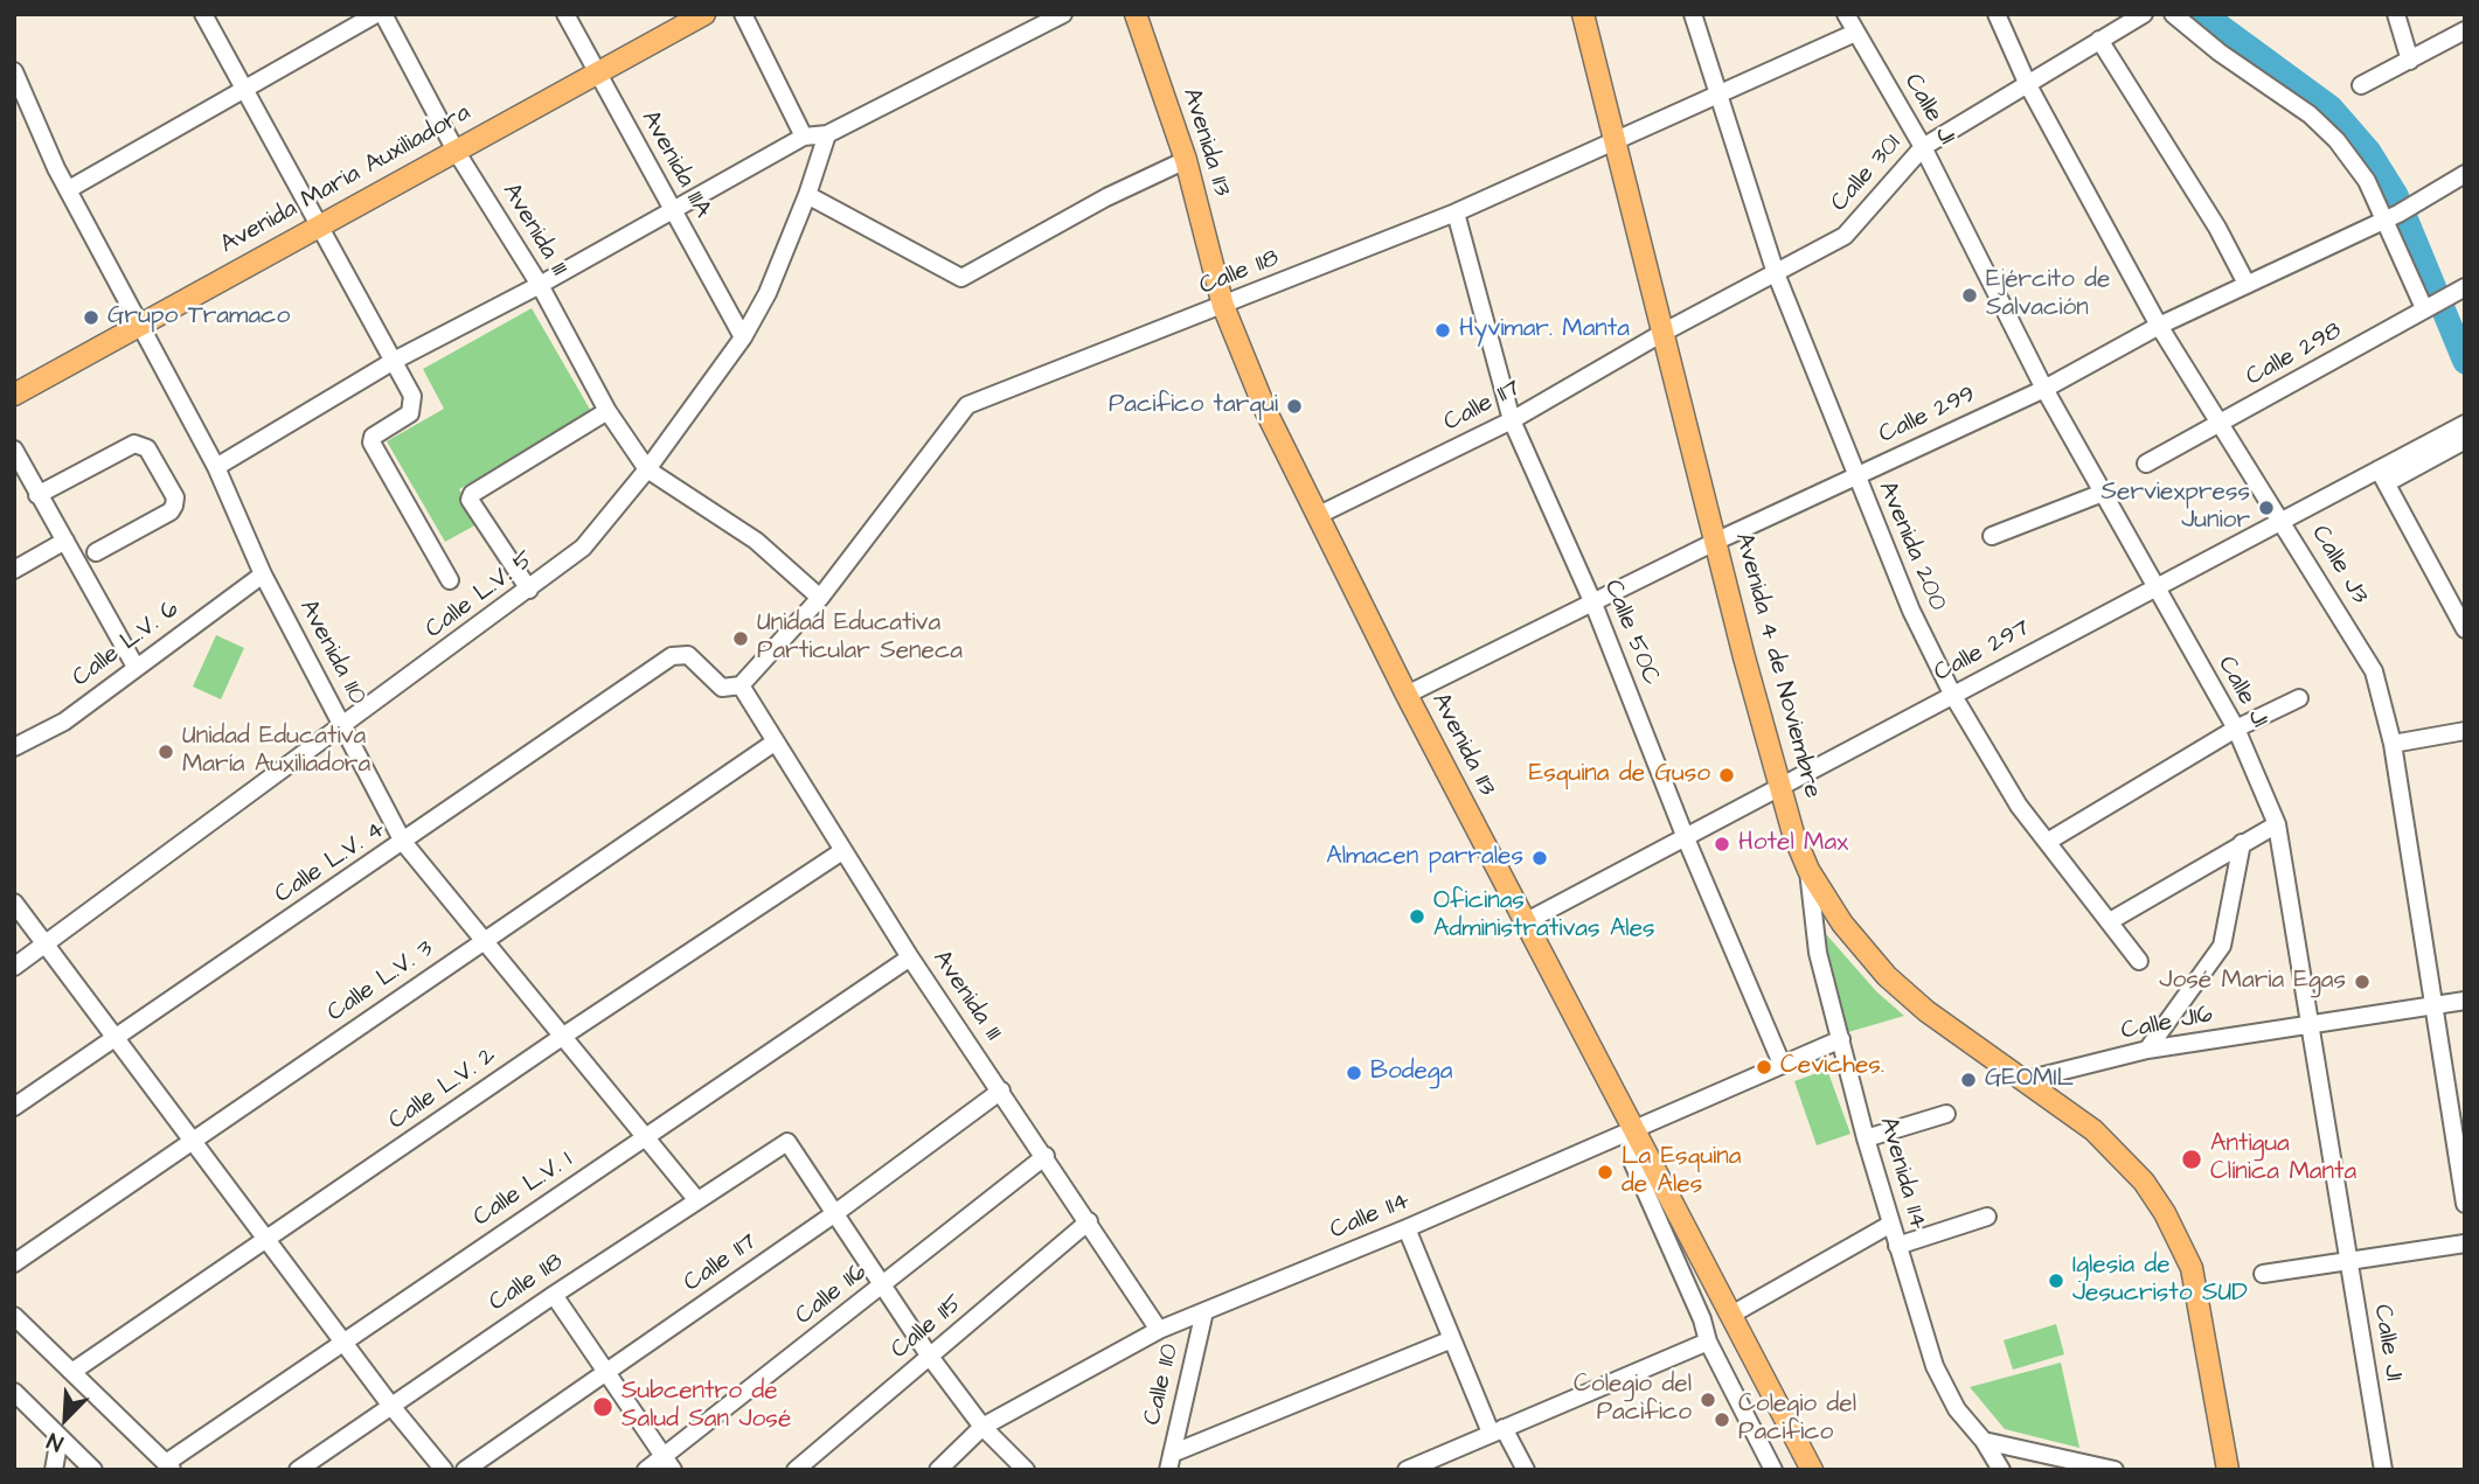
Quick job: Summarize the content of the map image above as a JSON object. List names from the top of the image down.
{
  "streets": {
    "main road": ["Avenida 113", "Avenida Maria Auxiliadora", "Avenida 4 de Noviembre"],
    "street": [
      "Calle J1",
      "Avenida 111A",
      "Calle 301",
      "Avenida 111",
      "Calle 118",
      "Calle 298",
      "Calle 117",
      "Calle 299",
      "Avenida 200",
      "Calle J3",
      "Calle L.V. 5",
      "Calle 50C",
      "Calle L.V. 6",
      "Calle 297",
      "Avenida 110",
      "Calle L.V. 4",
      "Calle L.V. 3",
      "Calle J16",
      "Calle L.V. 2",
      "Avenida 114",
      "Calle L.V. 1",
      "Calle 114",
      "Calle 116",
      "Calle 115",
      "Calle 110"
    ]
  },
  "crossings": [
    ["Calle J1", "Calle 301"],
    ["Calle J1", "Calle 118"],
    ["Calle J1", "Calle 299"],
    ["Calle J1", "Calle 297"],
    ["Calle J1", "Calle J16"],
    ["Avenida 113", "Calle 118"],
    ["Avenida 113", "Calle 117"],
    ["Avenida 113", "Calle 299"],
    ["Avenida 113", "Calle 297"],
    ["Avenida 113", "Calle 114"],
    ["Avenida 111A", "Avenida Maria Auxiliadora"],
    ["Avenida 111A", "Calle L.V. 5"],
    ["Calle 301", "Calle 117"],
    ["Calle 301", "Avenida 200"],
    ["Calle 301", "Calle J3"],
    ["Calle 301", "Avenida 4 de Noviembre"],
    ["Avenida Maria Auxiliadora", "Avenida 111"],
    ["Avenida Maria Auxiliadora", "Avenida 110"],
    ["Avenida 111", "Calle 118"],
    ["Avenida 111", "Calle 117"],
    ["Avenida 111", "Calle L.V. 5"],
    ["Avenida 111", "Calle L.V. 4"],
    ["Avenida 111", "Calle L.V. 3"],
    ["Avenida 111", "Calle L.V. 2"],
    ["Avenida 111", "Calle L.V. 1"],
    ["Avenida 111", "Calle 114"],
    ["Avenida 111", "Calle 116"],
    ["Avenida 111", "Calle 115"],
    ["Calle 118", "Calle 117"],
    ["Calle 118", "Avenida 200"],
    ["Calle 118", "Calle 50C"],
    ["Calle 118", "Avenida 110"],
    ["Calle 118", "Avenida 4 de Noviembre"],
    ["Calle 118", "Calle L.V. 4"],
    ["Calle 298", "Calle J3"],
    ["Calle 117", "Calle 50C"],
    ["Calle 117", "Avenida 4 de Noviembre"],
    ["Calle 299", "Avenida 200"],
    ["Calle 299", "Calle J3"],
    ["Calle 299", "Calle 50C"],
    ["Calle 299", "Avenida 4 de Noviembre"],
    ["Avenida 200", "Calle 297"],
    ["Calle J3", "Calle 297"],
    ["Calle J3", "Calle J16"],
    ["Calle L.V. 5", "Avenida 110"],
    ["Calle 50C", "Calle 297"],
    ["Calle 50C", "Calle 114"],
    ["Calle L.V. 6", "Avenida 110"],
    ["Calle 297", "Avenida 4 de Noviembre"],
    ["Avenida 110", "Calle L.V. 4"],
    ["Avenida 110", "Calle L.V. 3"],
    ["Avenida 110", "Calle L.V. 2"],
    ["Avenida 110", "Calle L.V. 1"],
    ["Avenida 4 de Noviembre", "Calle J16"],
    ["Avenida 4 de Noviembre", "Avenida 114"],
    ["Avenida 114", "Calle 114"],
    ["Calle 114", "Calle 110"]
  ],
  "places": [
    "Ejército de Salvación",
    "Grupo Tramaco",
    "Hyvimar. Manta",
    "Pacifico tarqui",
    "Serviexpress Junior",
    "Unidad Educativa Particular Seneca",
    "Unidad Educativa María Auxiliadora",
    "Esquina de Guso",
    "Hotel Max",
    "Almacen parrales",
    "Oficinas Administrativas Ales",
    "José Maria Egas",
    "Ceviches.",
    "Bodega",
    "GEOMIL",
    "Antigua Clínica Manta",
    "La Esquina de Ales",
    "Iglesia de Jesucristo SUD",
    "Colegio del Pacìfico",
    "Subcentro de Salud San José",
    "Colegio del Pacifico"
  ],
  "north": "bottom left"
}
